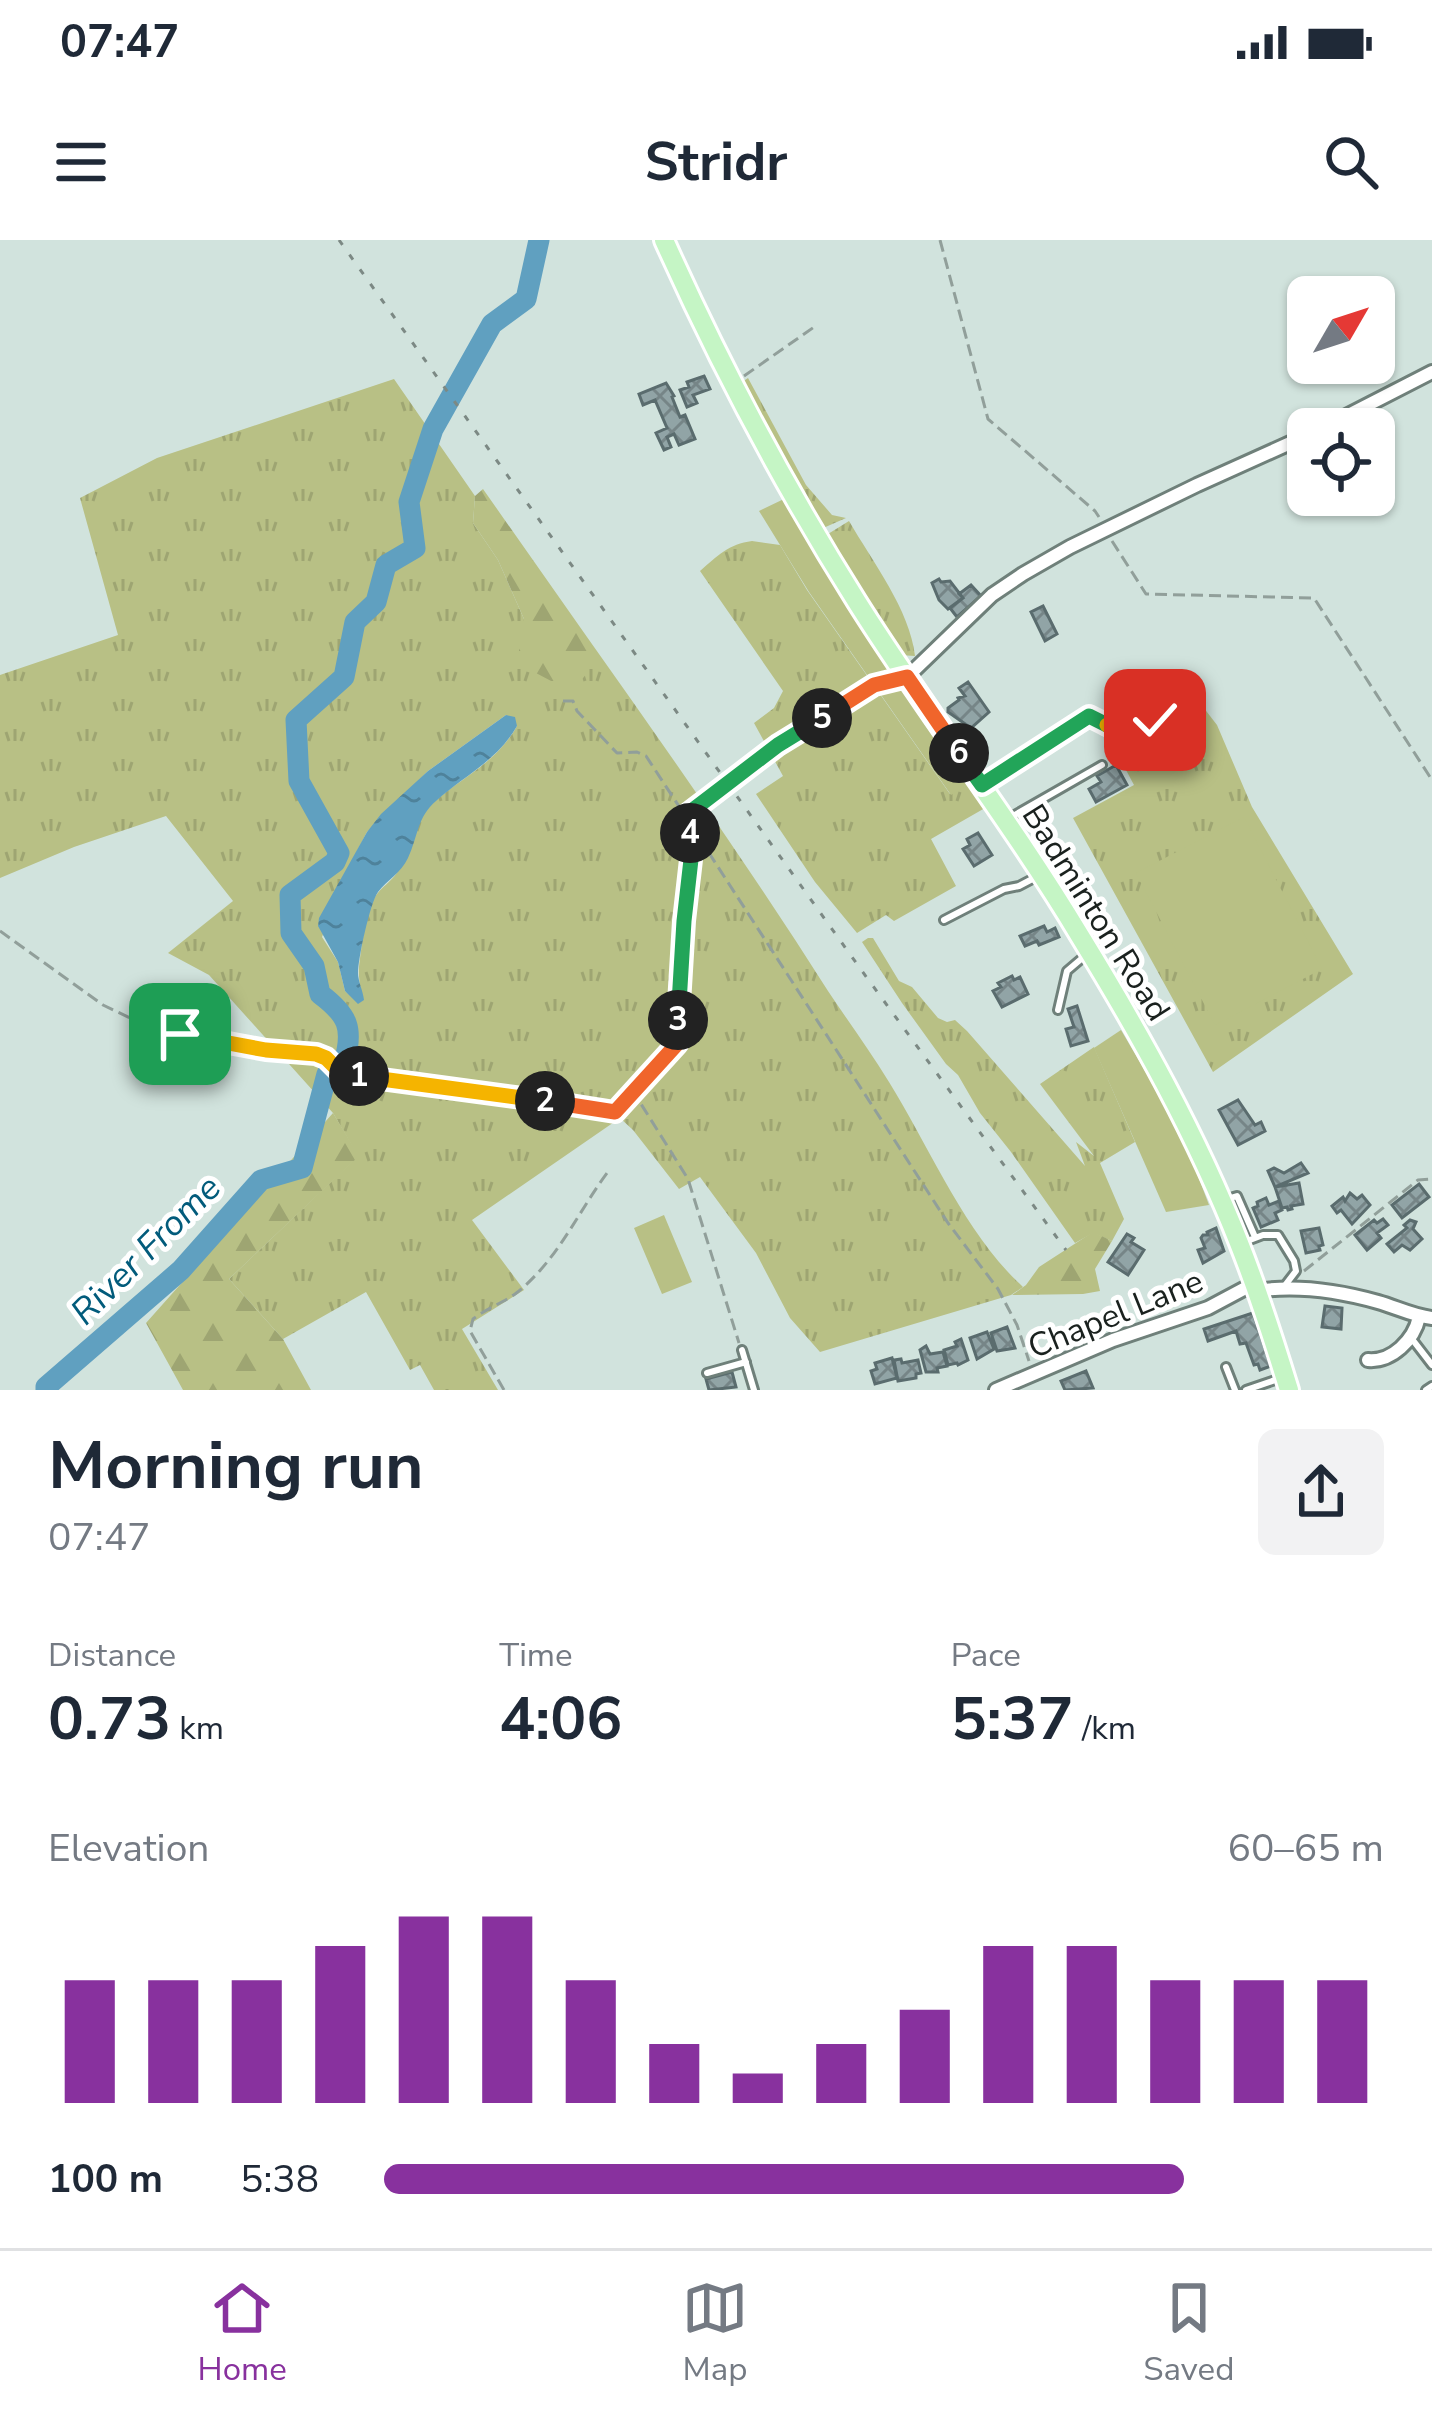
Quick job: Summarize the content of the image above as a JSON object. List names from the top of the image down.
{
  "streets": {
    "main road": ["Badminton Road"],
    "street": ["Chapel Lane"]
  },
  "crossings": [
    ["Badminton Road", "Chapel Lane"]
  ],
  "water": ["River Frome"],
  "north": "top right",
  "page": {
    "status": "07:47",
    "header": "Stridr",
    "pins": [
      "5",
      "6",
      "4",
      "3",
      "1",
      "2"
    ],
    "heading": ["Morning run", "07:47"],
    "stats": [
      ["Distance", "0.73 km"],
      ["Time", "4:06"],
      ["Pace", "5:37 /km"]
    ],
    "chart": ["Elevation", "60–65 m"],
    "list": [
      {
        "name": "100 m",
        "note": "5:38"
      }
    ],
    "tabs": ["Home", "Map", "Saved"]
  }
}
